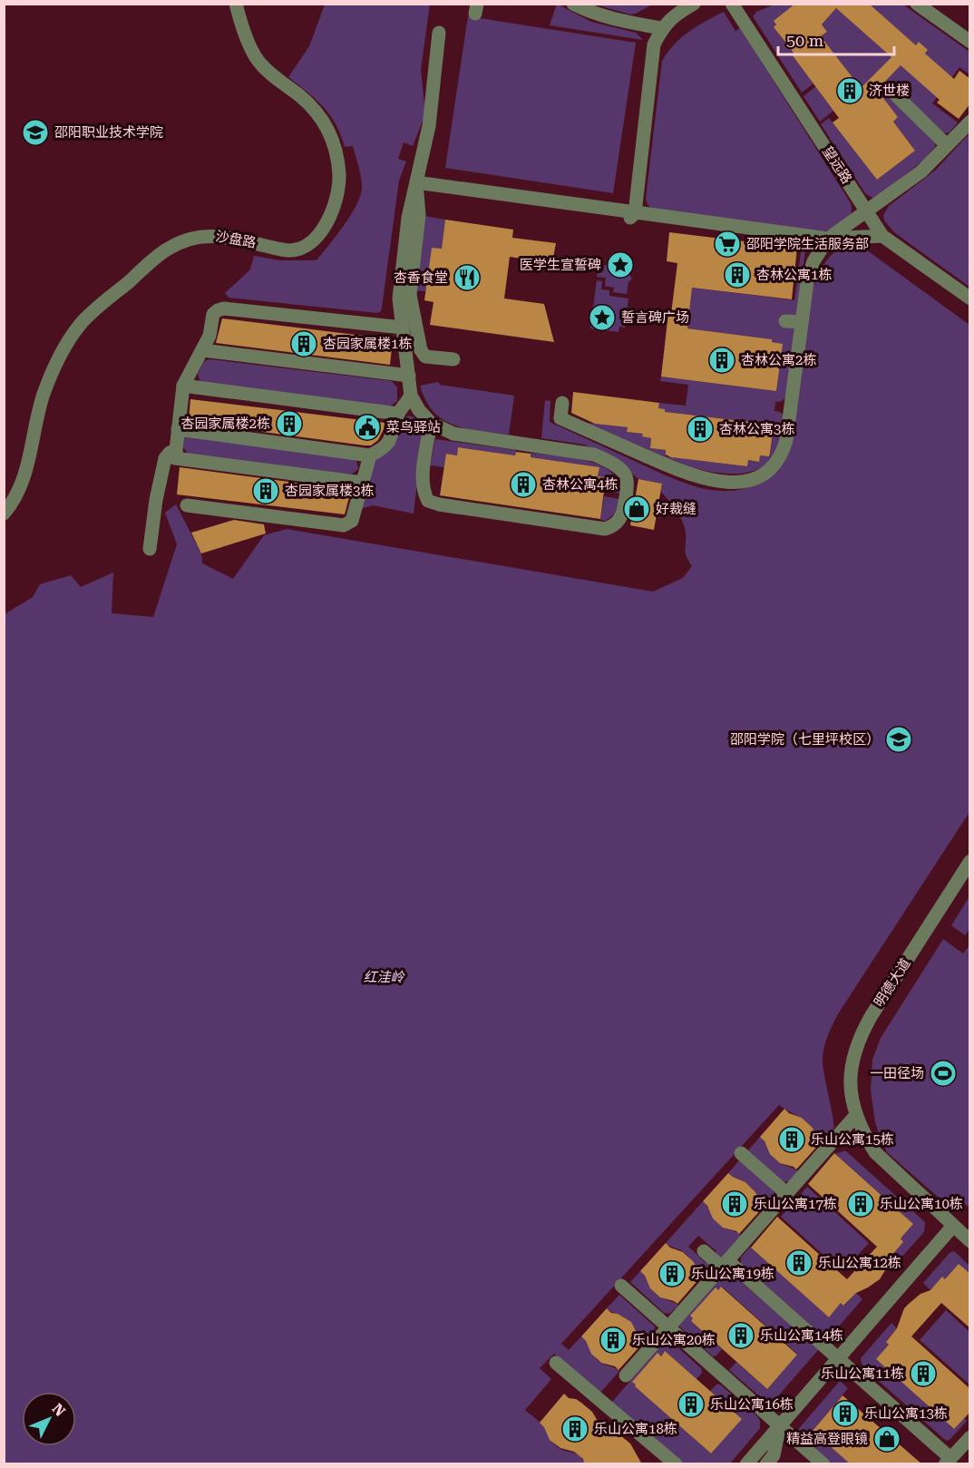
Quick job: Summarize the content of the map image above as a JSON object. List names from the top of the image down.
{
  "streets": {
    "street": ["望远路", "沙盘路", "明德大道"]
  },
  "parks": ["红洼岭"],
  "places": {
    "building": [
      "济世楼",
      "杏林公寓1栋",
      "杏园家属楼1栋",
      "杏林公寓2栋",
      "杏园家属楼2栋",
      "杏林公寓3栋",
      "杏林公寓4栋",
      "杏园家属楼3栋",
      "乐山公寓15栋",
      "乐山公寓17栋",
      "乐山公寓10栋",
      "乐山公寓12栋",
      "乐山公寓19栋",
      "乐山公寓14栋",
      "乐山公寓20栋",
      "乐山公寓11栋",
      "乐山公寓16栋",
      "乐山公寓13栋",
      "乐山公寓18栋"
    ],
    "school or university": ["邵阳职业技术学院", "邵阳学院（七里坪校区）"],
    "supermarket": ["邵阳学院生活服务部"],
    "place": ["医学生宣誓碑", "誓言碑广场"],
    "restaurant": ["杏香食堂"],
    "public building": ["菜鸟驿站"],
    "shop": ["好裁缝", "精益高登眼镜"],
    "sports": ["一田径场"]
  },
  "scale_bar": "50 m",
  "north": "top right"
}
